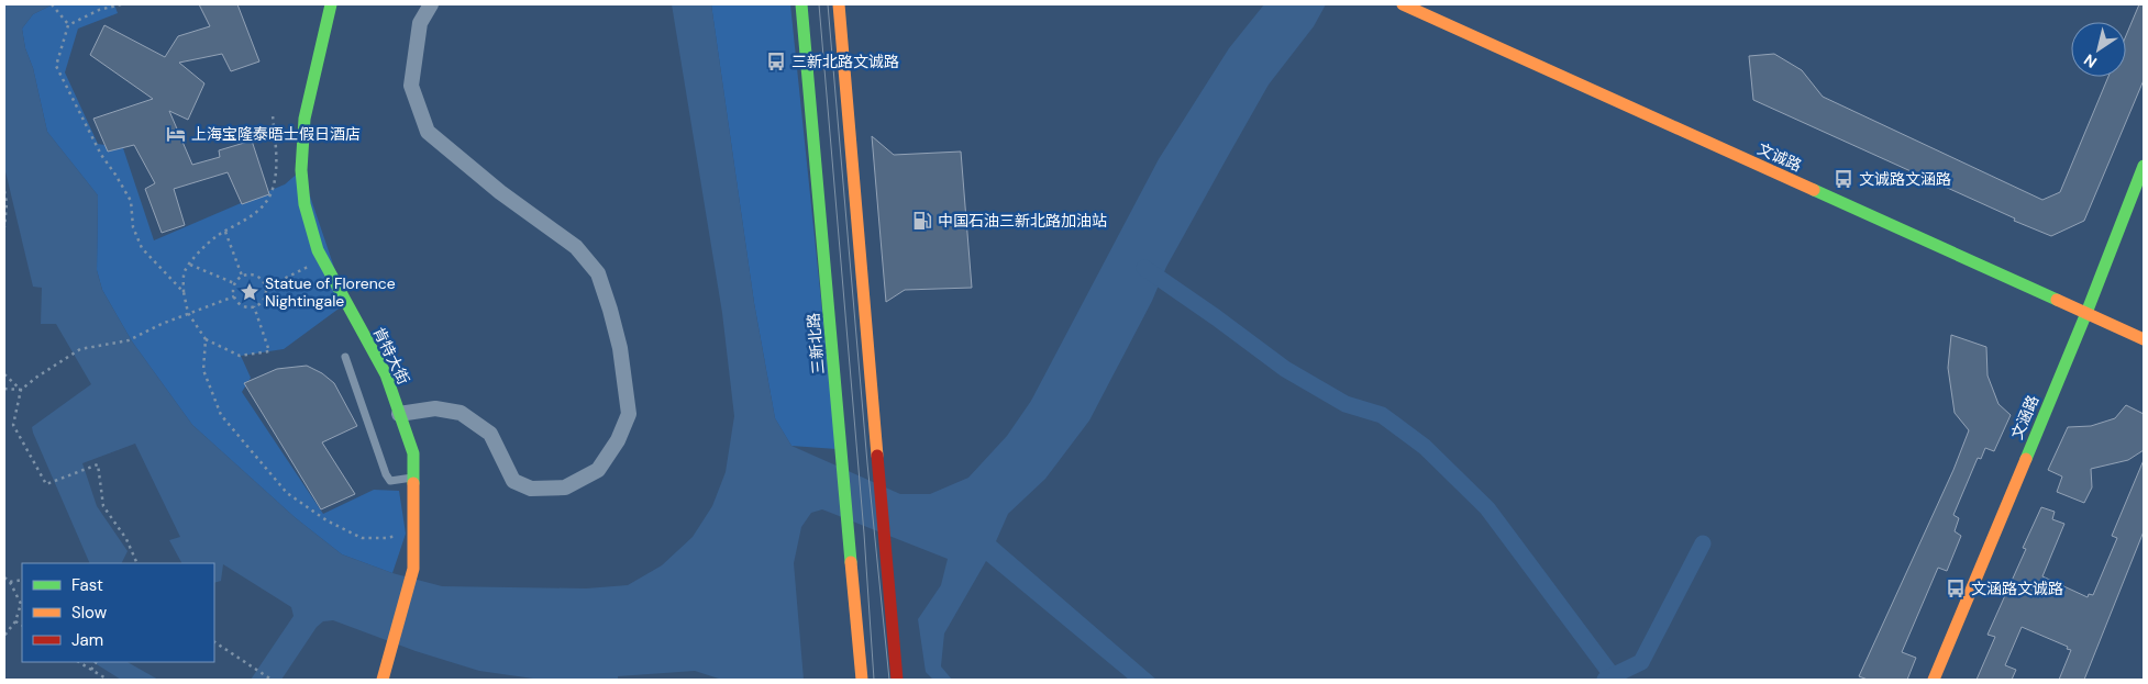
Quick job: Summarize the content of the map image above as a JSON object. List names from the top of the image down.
{
  "streets": {
    "street": [
      "文诚路",
      "三新北路",
      "肯特大街",
      "文涵路"
    ]
  },
  "crossings": [
    ["文诚路", "文涵路"]
  ],
  "places": {
    "bus stop": ["三新北路文诚路", "文诚路文涵路", "文涵路文诚路"],
    "hotel": ["上海宝隆泰晤士假日酒店"],
    "fuel station": ["中国石油三新北路加油站"],
    "place": ["Statue of Florence Nightingale"]
  },
  "legend": ["Fast", "Slow", "Jam"],
  "north": "bottom left"
}
